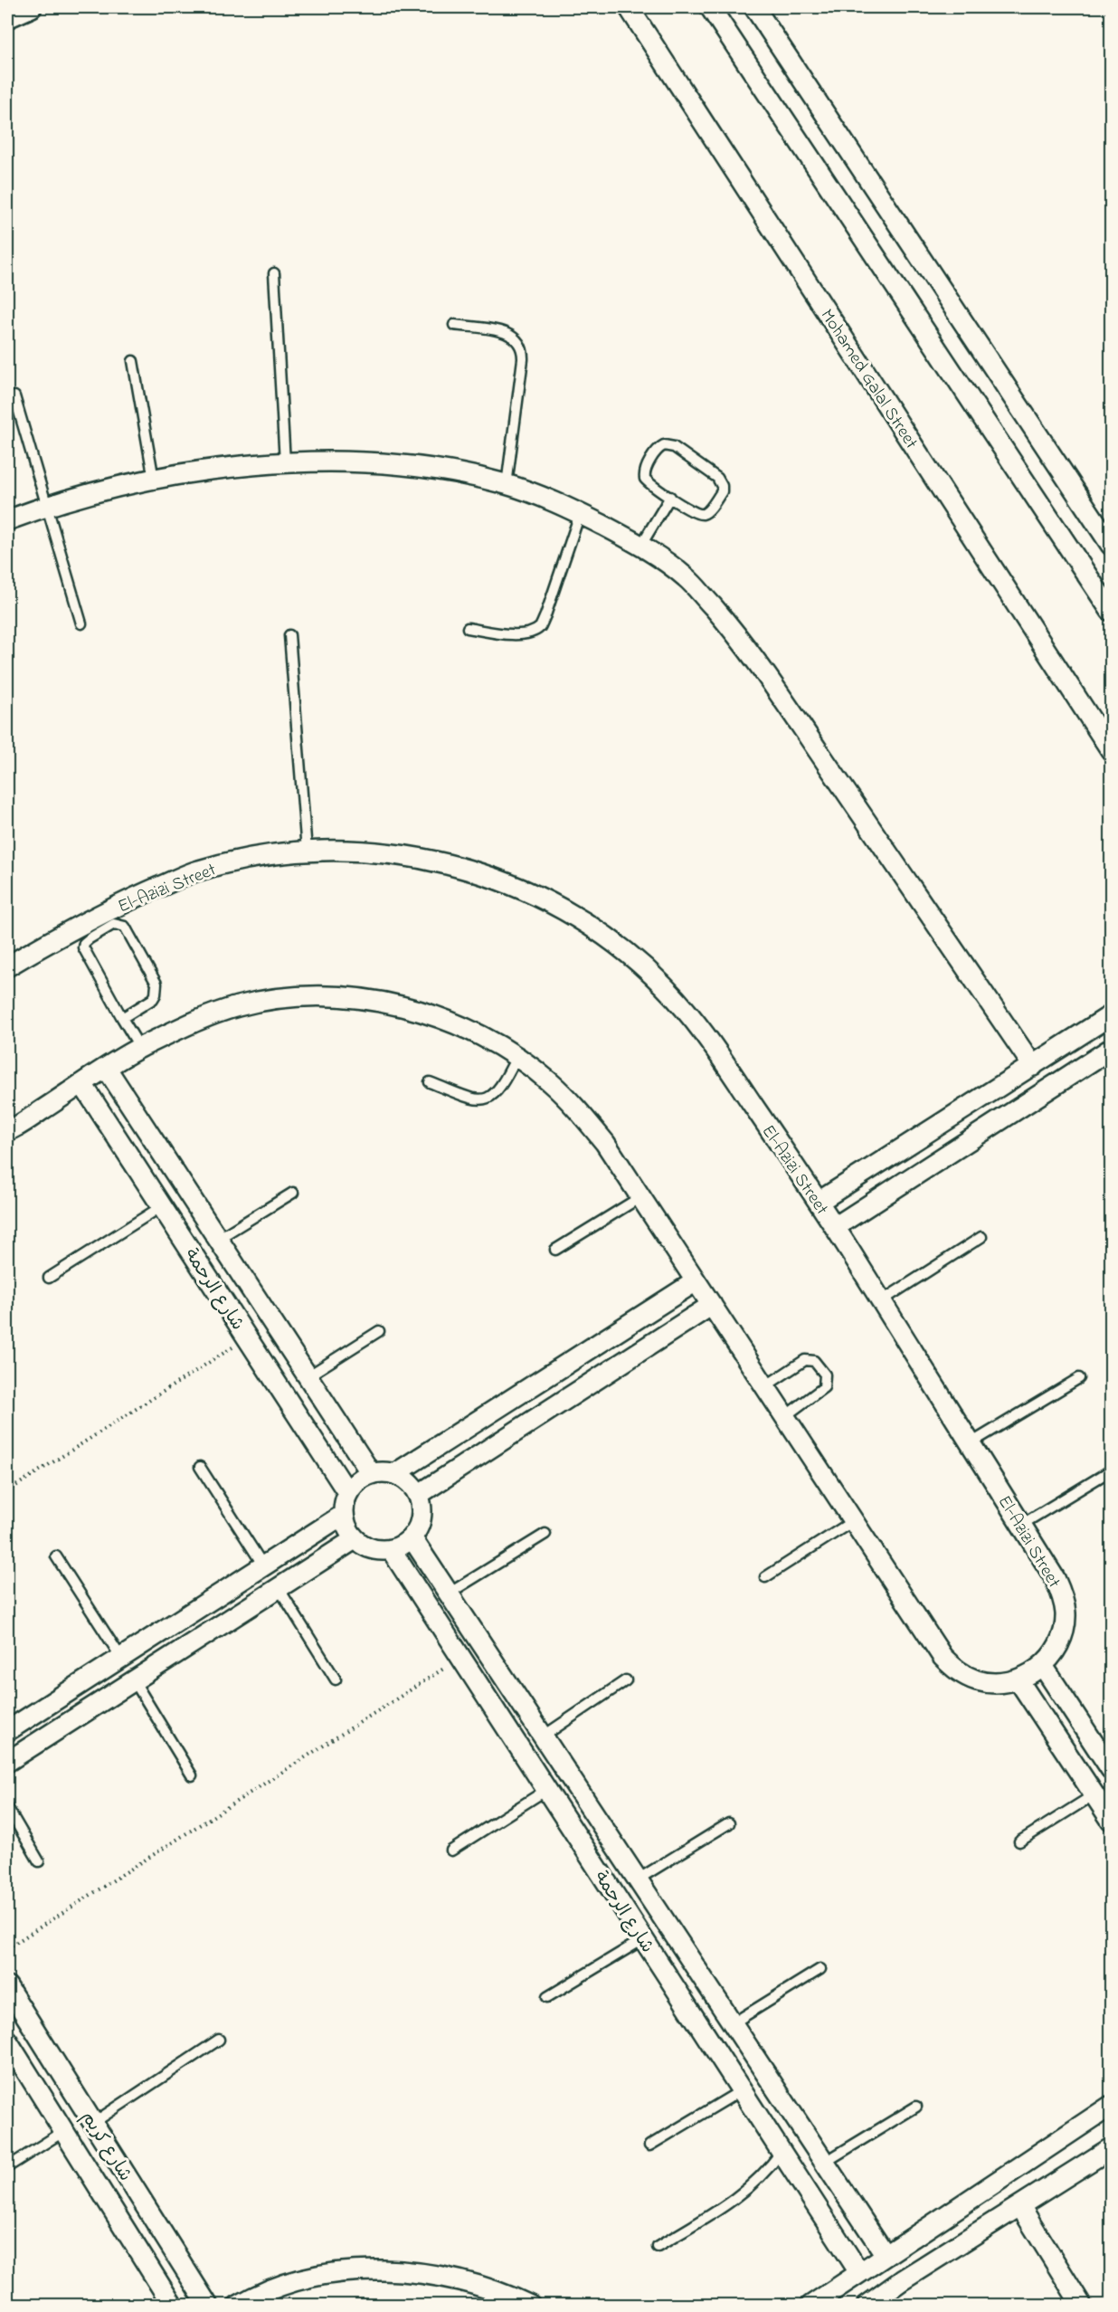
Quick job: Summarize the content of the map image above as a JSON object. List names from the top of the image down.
{
  "streets": {
    "street": [
      "Mohamed Galal Street",
      "El-Azizi Street",
      "شارع الرحمة",
      "شارع كريم"
    ]
  },
  "crossings": [
    ["El-Azizi Street", "شارع الرحمة"]
  ]
}
